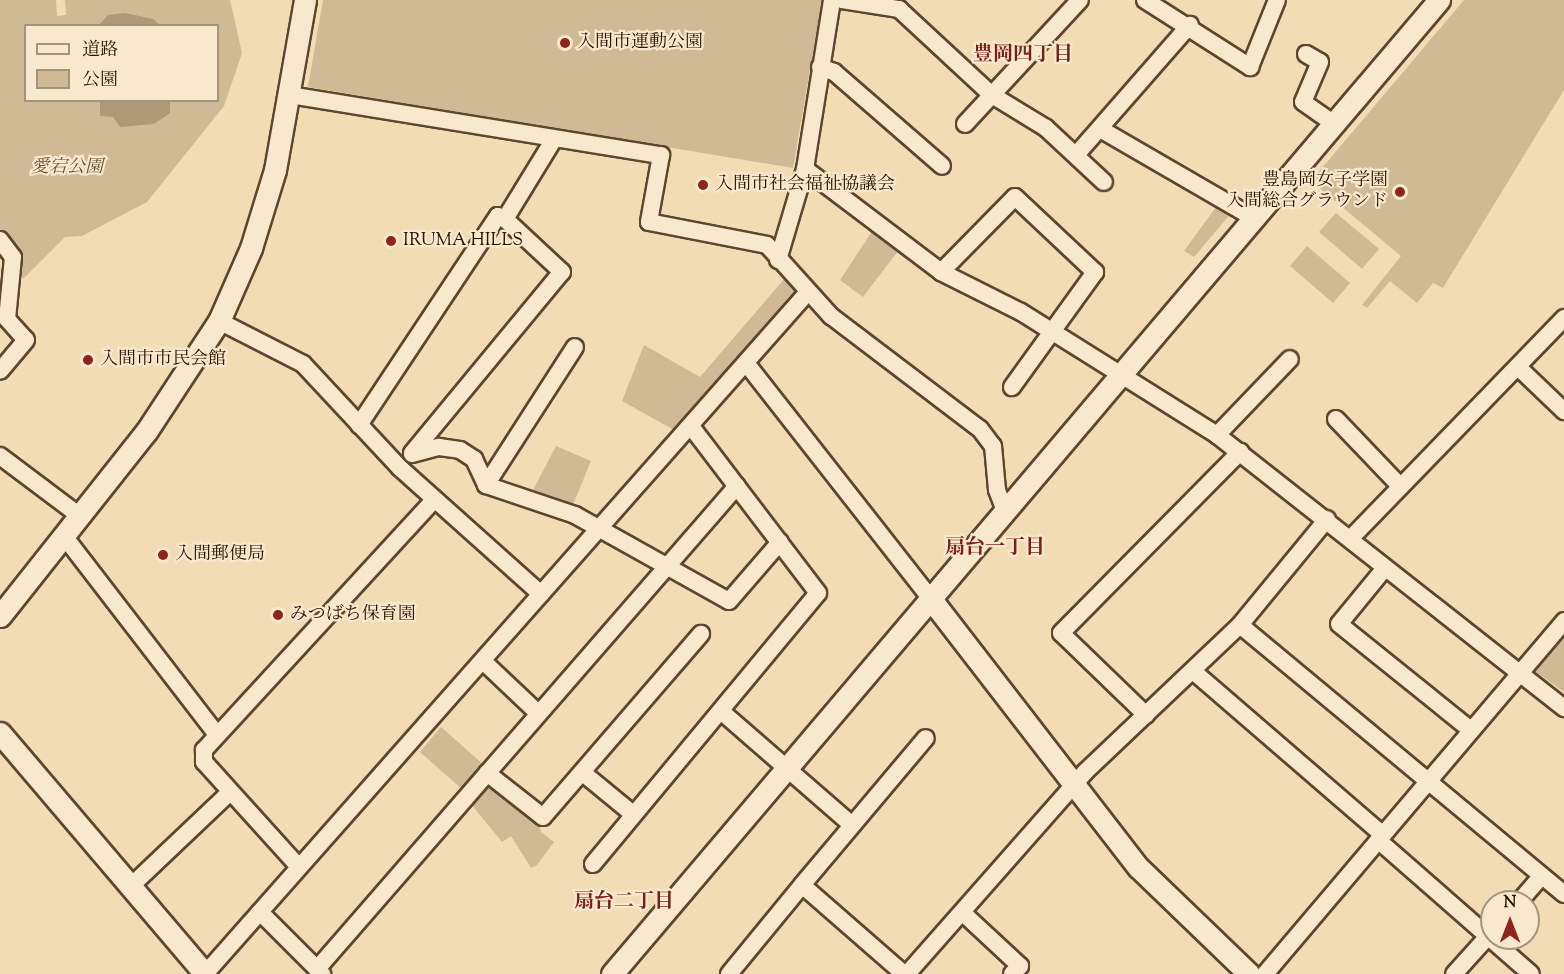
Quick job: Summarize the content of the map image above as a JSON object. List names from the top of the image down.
{
  "districts": ["豊岡四丁目", "扇台一丁目", "扇台二丁目"],
  "parks": ["愛宕公園"],
  "places": [
    "入間市運動公園",
    "入間市社会福祉協議会",
    "豊島岡女子学園 入間総合グラウンド",
    "IRUMA HILLS",
    "入間市市民会館",
    "入間郵便局",
    "みつばち保育園"
  ],
  "legend": ["道路", "公園"],
  "north": "top"
}
